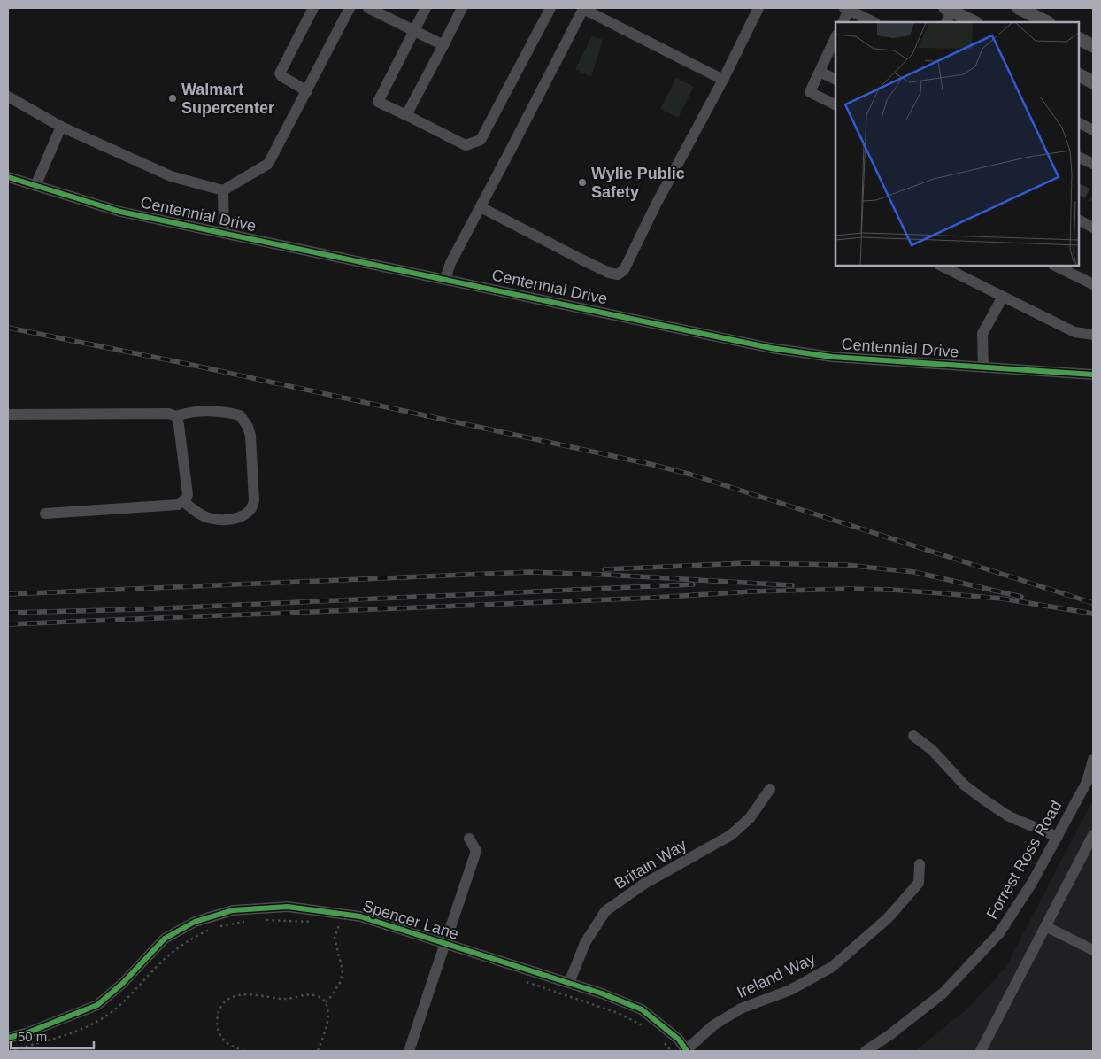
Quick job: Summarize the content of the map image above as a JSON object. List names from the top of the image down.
{
  "streets": {
    "street": [
      "Centennial Drive",
      "Forrest Ross Road",
      "Britain Way",
      "Spencer Lane",
      "Ireland Way"
    ]
  },
  "crossings": [
    ["Britain Way", "Spencer Lane"],
    ["Spencer Lane", "Ireland Way"]
  ],
  "places": ["Walmart Supercenter", "Wylie Public Safety"],
  "scale_bar": "50 m"
}
